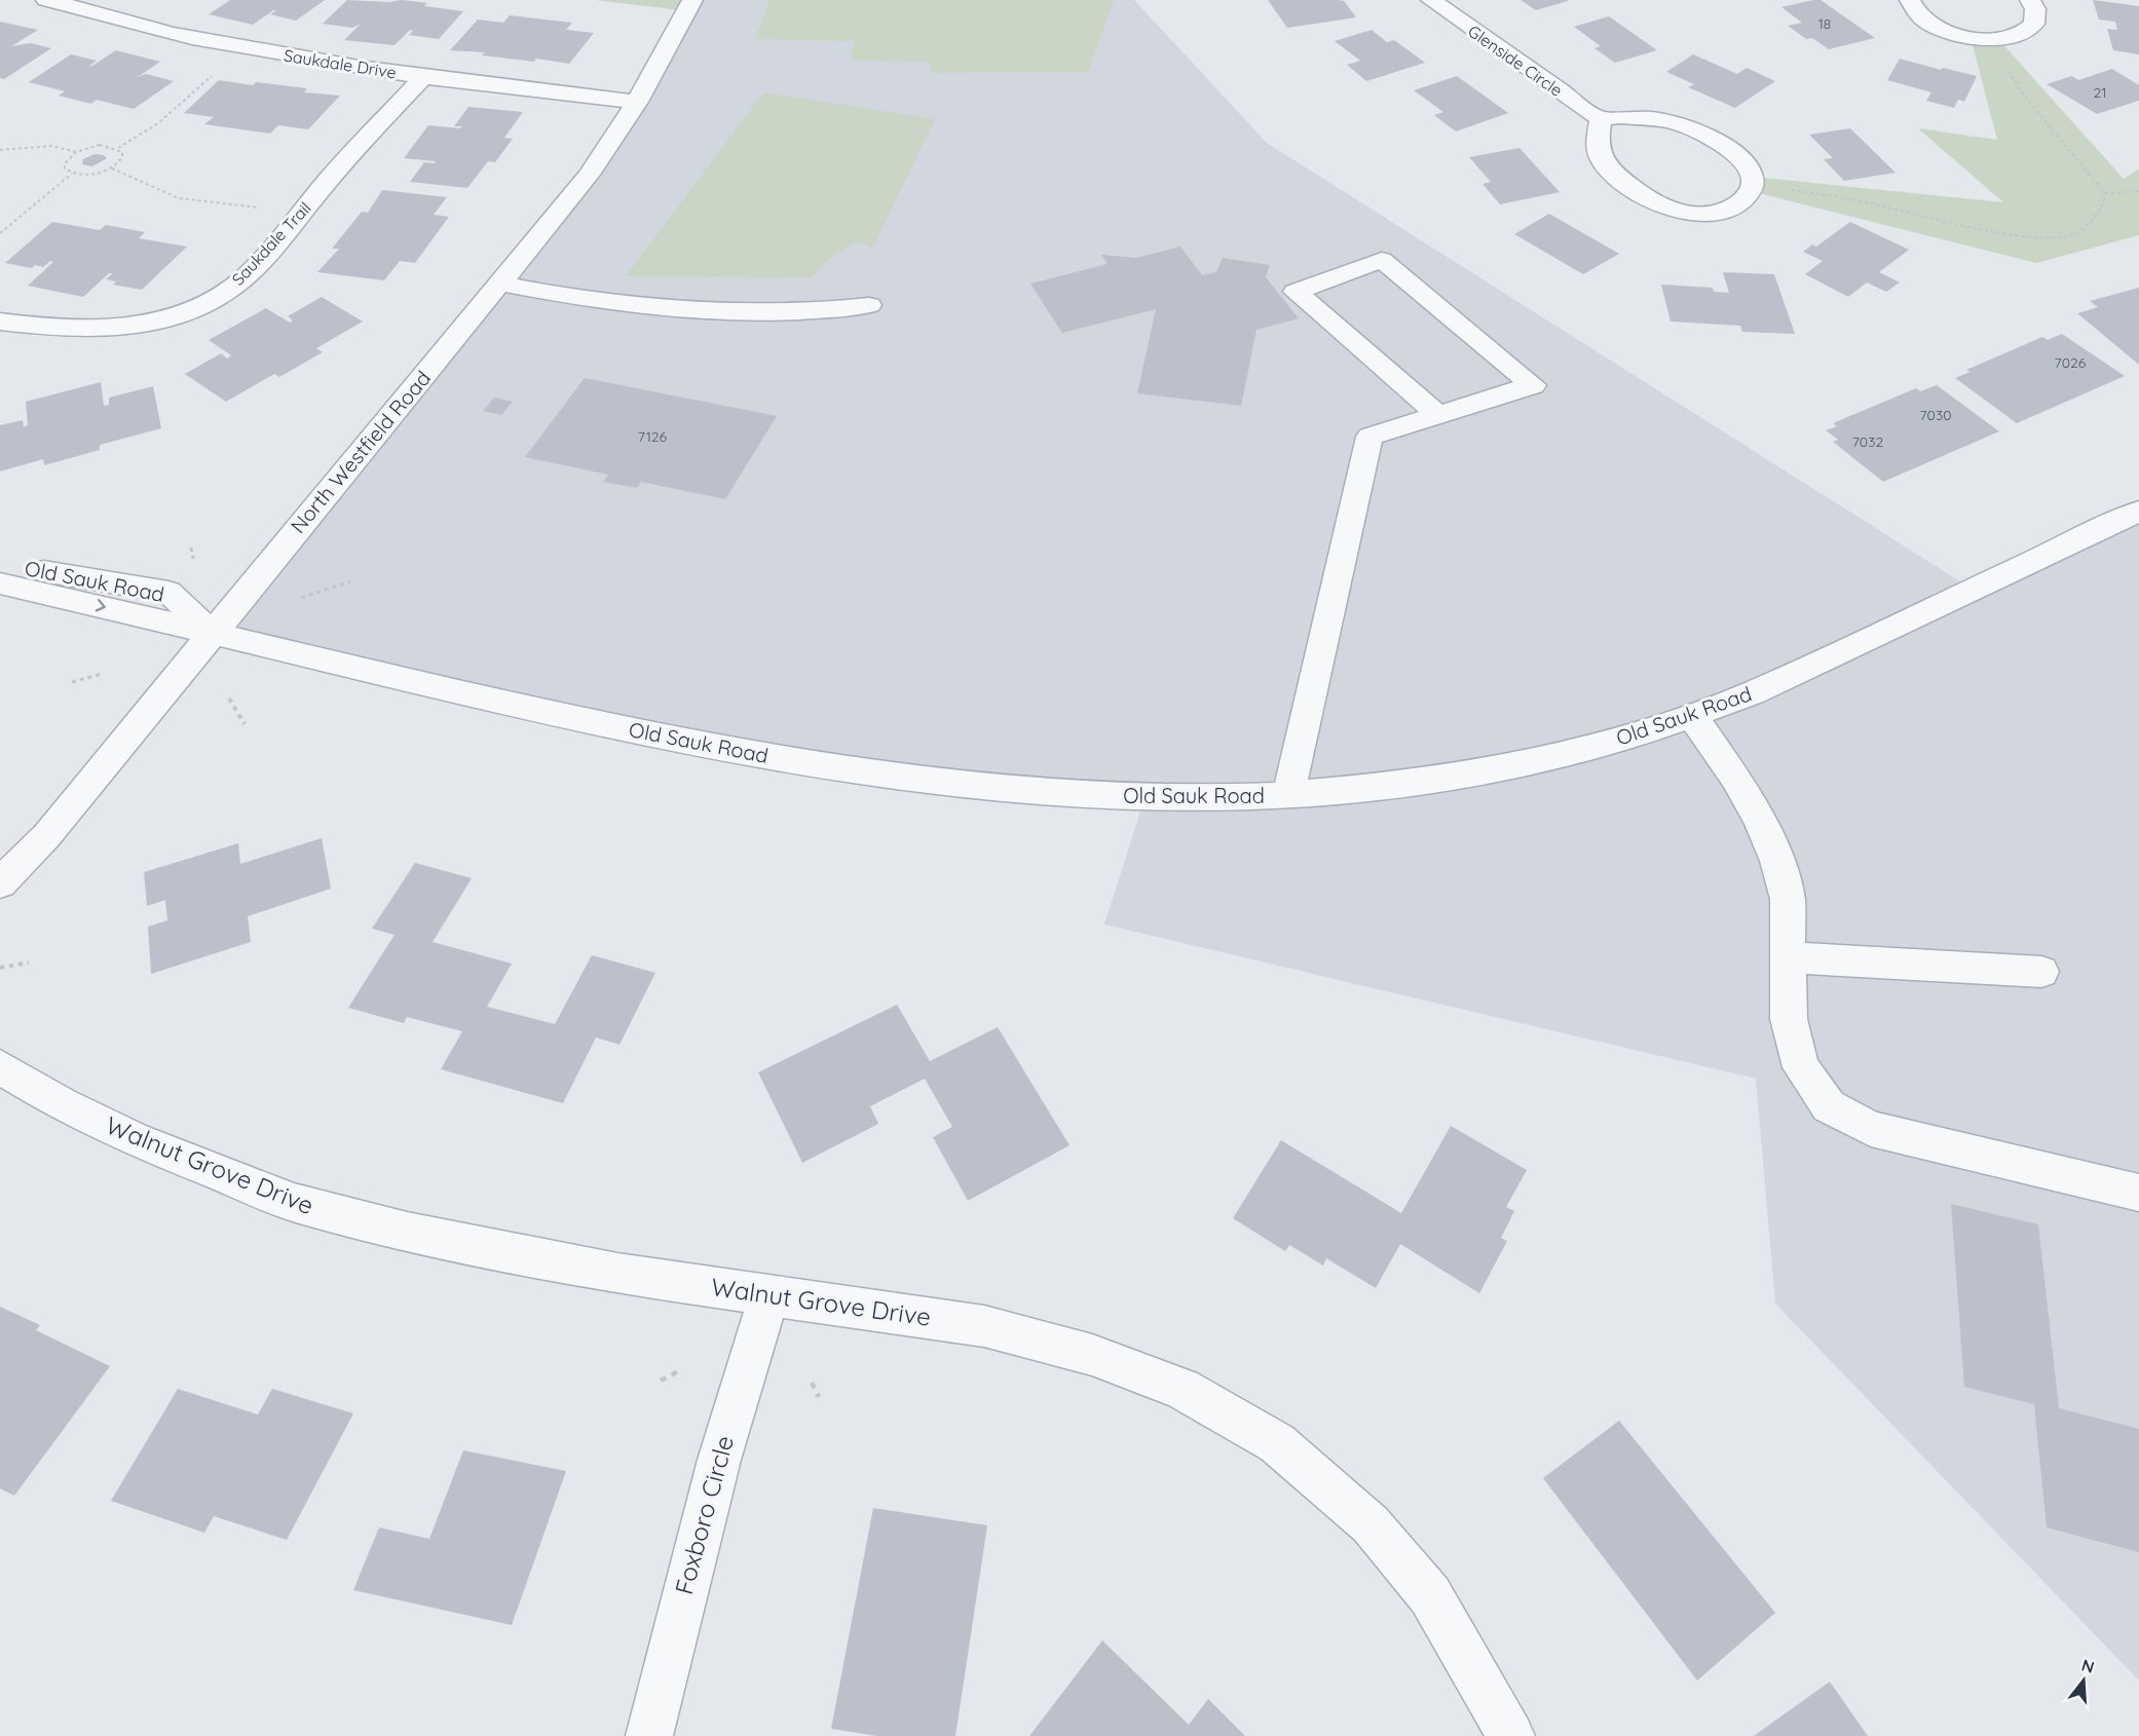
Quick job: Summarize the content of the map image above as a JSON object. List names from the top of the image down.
{
  "streets": {
    "street": [
      "Glenside Circle",
      "Saukdale Drive",
      "Saukdale Trail",
      "North Westfield Road",
      "Old Sauk Road",
      "Walnut Grove Drive",
      "Foxboro Circle"
    ]
  },
  "crossings": [
    ["Saukdale Drive", "Saukdale Trail"],
    ["Saukdale Drive", "North Westfield Road"],
    ["North Westfield Road", "Old Sauk Road"],
    ["Walnut Grove Drive", "Foxboro Circle"]
  ],
  "house_numbers": [
    "18",
    "21",
    "7026",
    "7030",
    "7126",
    "7032"
  ],
  "north": "top"
}
